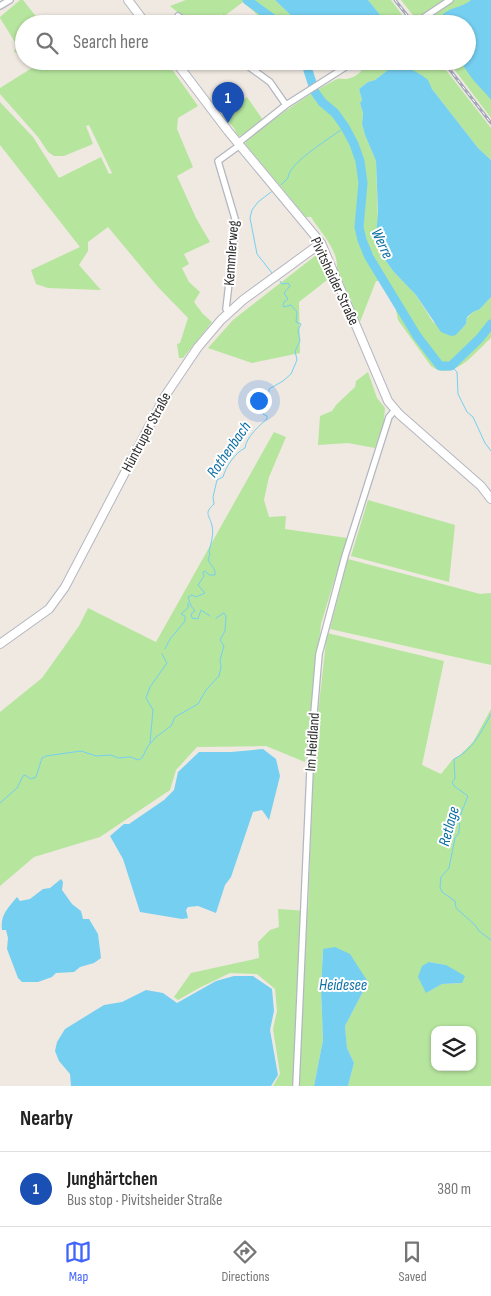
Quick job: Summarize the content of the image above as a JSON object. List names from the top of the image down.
{
  "streets": {
    "main road": ["Pivitsheider Straße", "Hüntruper Straße"],
    "street": ["Kemmlerweg", "Im Heidland"]
  },
  "crossings": [
    ["Kemmlerweg", "Pivitsheider Straße"],
    ["Kemmlerweg", "Hüntruper Straße"],
    ["Pivitsheider Straße", "Hüntruper Straße"],
    ["Pivitsheider Straße", "Im Heidland"]
  ],
  "water": [
    "Werre",
    "Rothenbach",
    "Retlage",
    "Heidesee"
  ],
  "page": {
    "search": "Search here",
    "pins": "1",
    "heading": "Nearby",
    "list": [
      {
        "mark": "1",
        "name": "Junghärtchen",
        "note": "Bus stop · Pivitsheider Straße",
        "value": "380 m"
      }
    ],
    "nav": ["Map", "Directions", "Saved"]
  }
}
